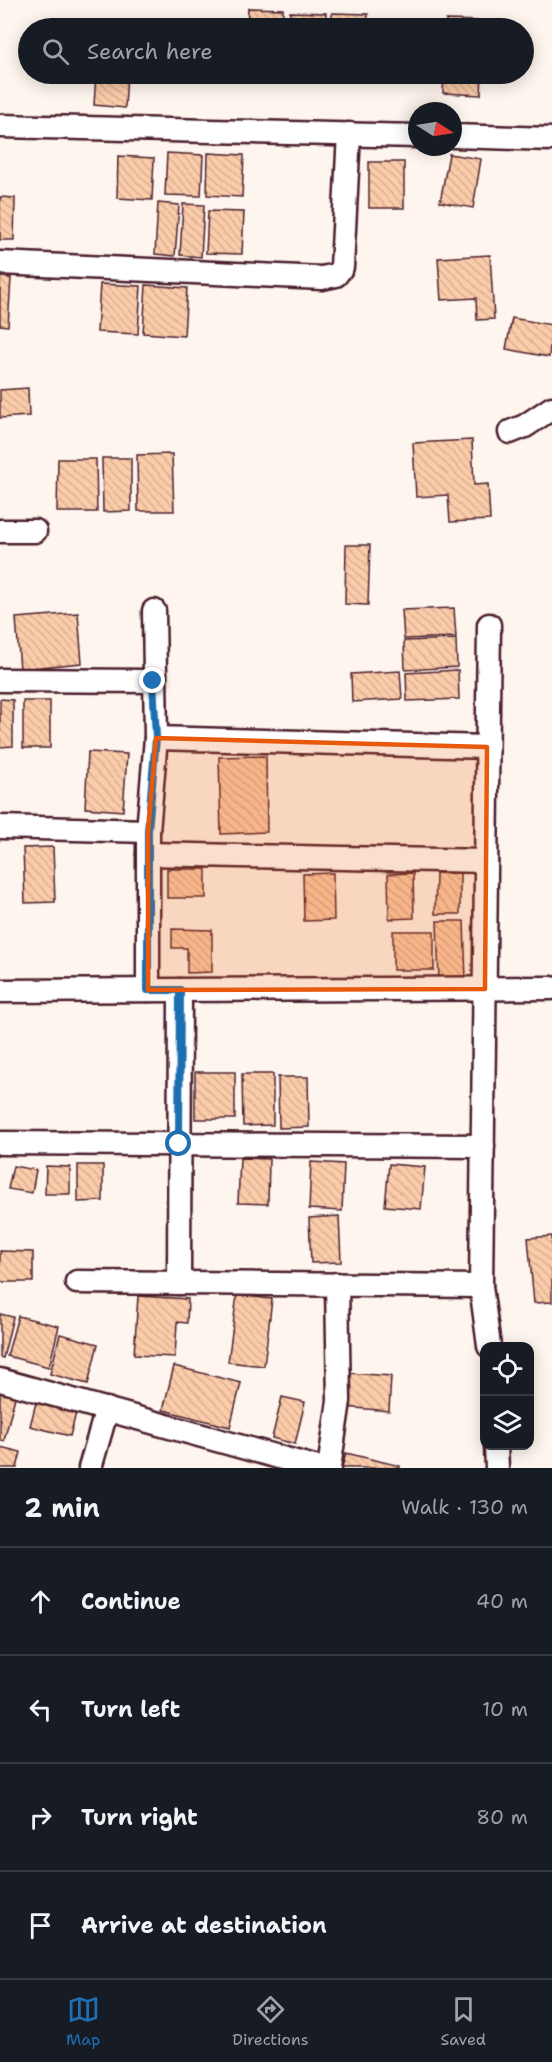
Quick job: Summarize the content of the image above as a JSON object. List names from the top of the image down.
{
  "north": "right",
  "page": {
    "search": "Search here",
    "heading": ["2 min", "Walk · 130 m"],
    "list": [
      ["Continue", "40 m"],
      ["Turn left", "10 m"],
      ["Turn right", "80 m"],
      "Arrive at destination"
    ],
    "nav": ["Map", "Directions", "Saved"]
  }
}
